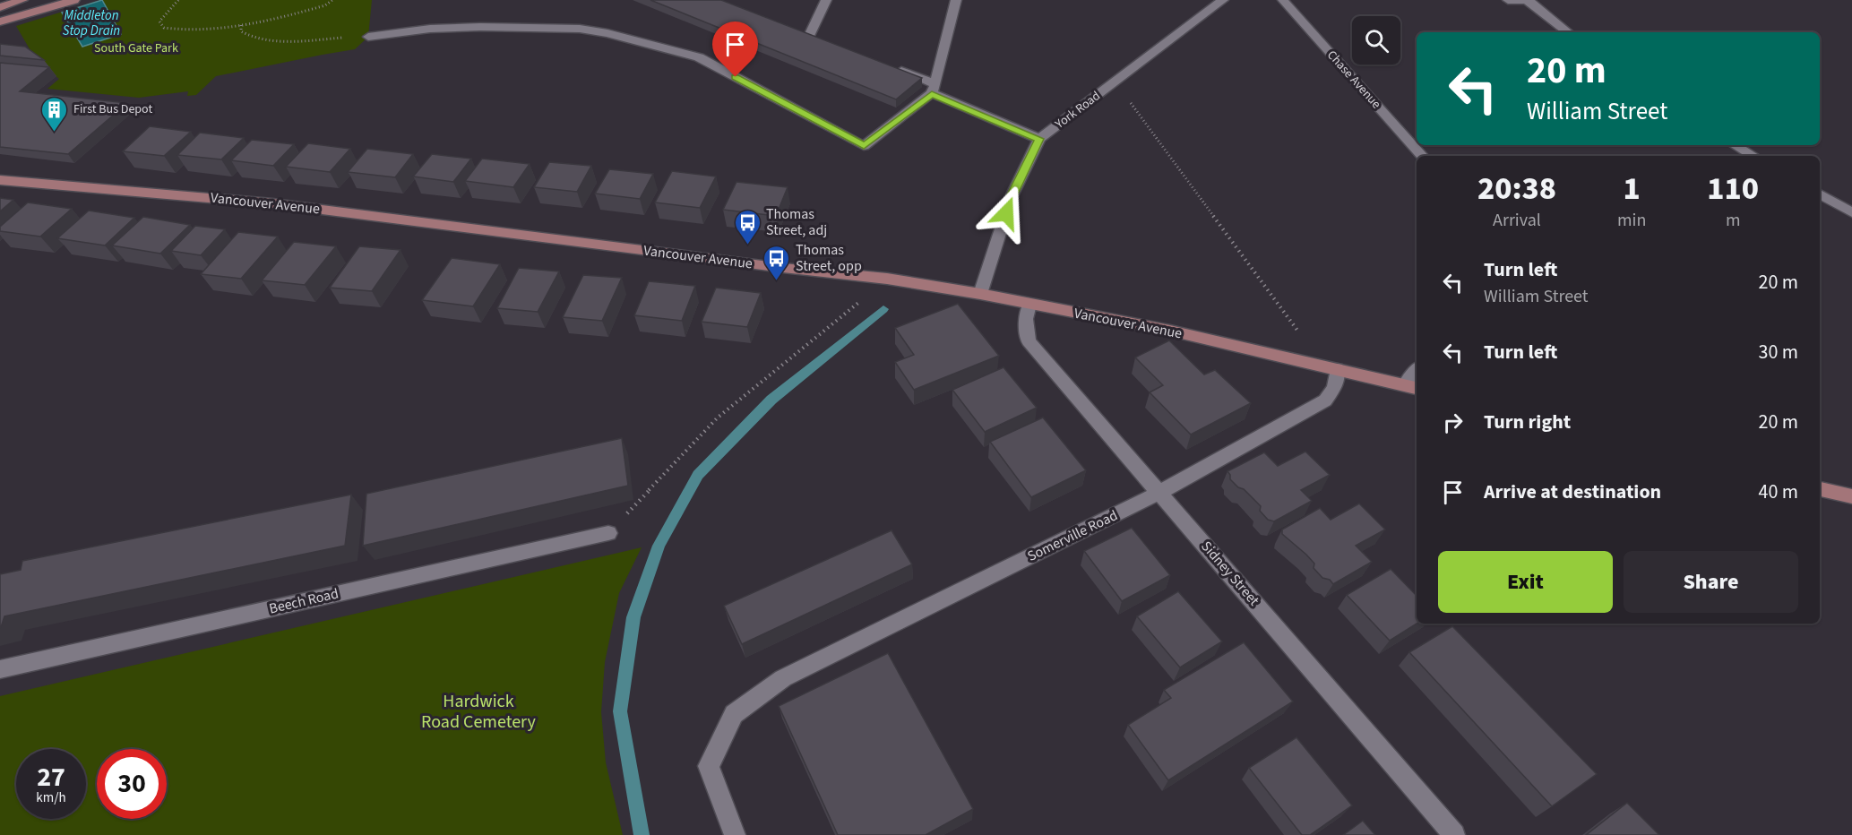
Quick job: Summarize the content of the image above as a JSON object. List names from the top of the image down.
{
  "streets": {
    "main road": ["Vancouver Avenue"],
    "street": [
      "Chase Avenue",
      "York Road",
      "Somerville Road",
      "Sidney Street",
      "Beech Road"
    ]
  },
  "crossings": [
    ["York Road", "Vancouver Avenue"],
    ["Vancouver Avenue", "Somerville Road"],
    ["Vancouver Avenue", "Sidney Street"],
    ["Somerville Road", "Sidney Street"]
  ],
  "water": ["Middleton Stop Drain"],
  "parks": ["South Gate Park", "Hardwick Road Cemetery"],
  "places": {
    "building": ["First Bus Depot"],
    "bus stop": ["Thomas Street, adj", "Thomas Street, opp"]
  },
  "page": {
    "turn": ["20 m", "William Street"],
    "eta": [
      "20:38",
      "Arrival",
      "1",
      "min",
      "110",
      "m"
    ],
    "list": [
      {
        "name": "Turn left",
        "note": "William Street",
        "value": "20 m"
      },
      {
        "name": "Turn left",
        "value": "30 m"
      },
      {
        "name": "Turn right",
        "value": "20 m"
      },
      {
        "name": "Arrive at destination",
        "value": "40 m"
      }
    ],
    "buttons": ["Exit", "Share"],
    "speed": "27 km/h",
    "limit": "30"
  }
}
